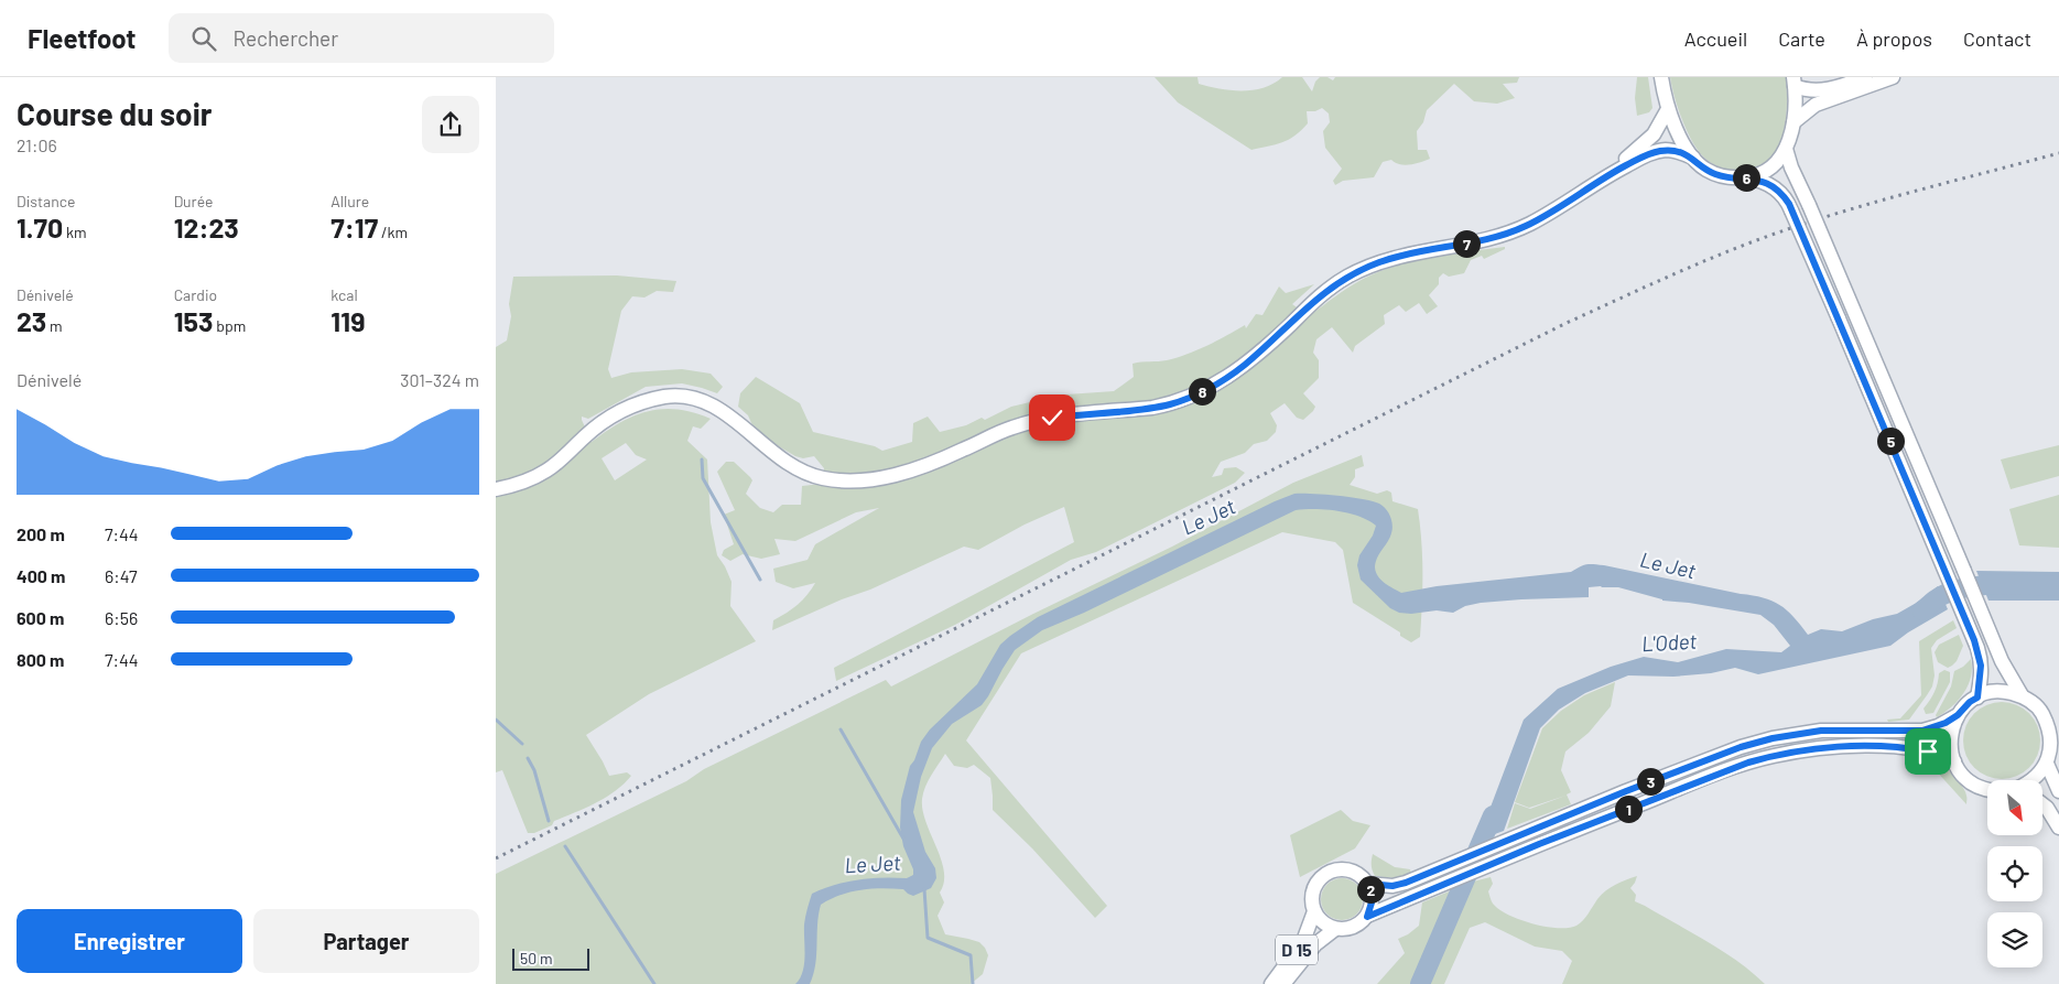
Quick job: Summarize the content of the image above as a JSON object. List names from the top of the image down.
{
  "streets": {
    "main road": ["D 15"]
  },
  "water": ["Le Jet", "L'Odet"],
  "scale_bar": "50 m",
  "north": "bottom right",
  "page": {
    "header": "Fleetfoot",
    "search": "Rechercher",
    "nav": [
      "Accueil",
      "Carte",
      "À propos",
      "Contact"
    ],
    "heading": ["Course du soir", "21:06"],
    "pins": [
      "6",
      "7",
      "8",
      "5",
      "3",
      "1",
      "2"
    ],
    "stats": [
      ["Distance", "1.70 km"],
      ["Durée", "12:23"],
      ["Allure", "7:17 /km"],
      ["Dénivelé", "23 m"],
      ["Cardio", "153 bpm"],
      ["kcal", "119"]
    ],
    "chart": ["Dénivelé", "301–324 m"],
    "list": [
      {
        "name": "200 m",
        "note": "7:44"
      },
      {
        "name": "400 m",
        "note": "6:47"
      },
      {
        "name": "600 m",
        "note": "6:56"
      },
      {
        "name": "800 m",
        "note": "7:44"
      }
    ],
    "buttons": ["Enregistrer", "Partager"],
    "scale": "50 m"
  }
}
